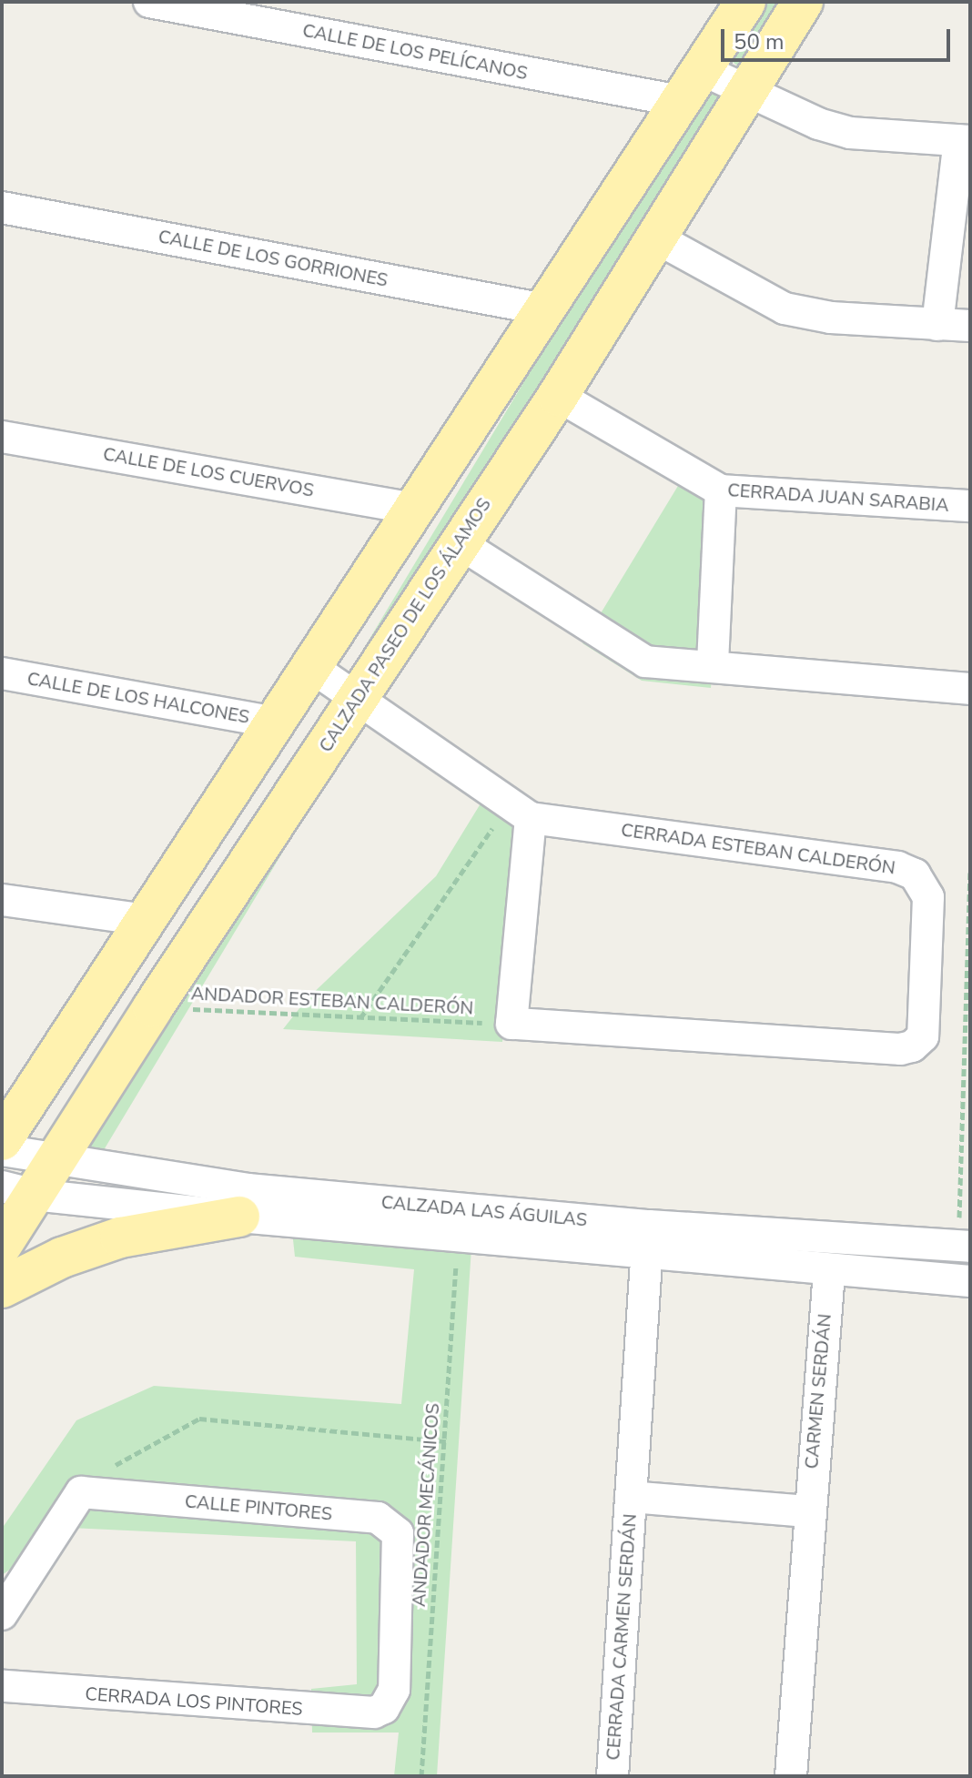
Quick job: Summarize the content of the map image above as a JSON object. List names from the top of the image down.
{
  "streets": {
    "main road": ["CALZADA PASEO DE LOS ÁLAMOS"],
    "street": [
      "CALLE DE LOS PELÍCANOS",
      "CALLE DE LOS GORRIONES",
      "CALLE DE LOS CUERVOS",
      "CERRADA JUAN SARABIA",
      "CALLE DE LOS HALCONES",
      "CERRADA ESTEBAN CALDERÓN",
      "CALZADA LAS ÁGUILAS",
      "CARMEN SERDÁN",
      "CALLE PINTORES",
      "CERRADA CARMEN SERDÁN",
      "CERRADA LOS PINTORES"
    ],
    "path": ["ANDADOR ESTEBAN CALDERÓN", "ANDADOR MECÁNICOS"]
  },
  "crossings": [
    ["CALLE DE LOS PELÍCANOS", "CALZADA PASEO DE LOS ÁLAMOS"],
    ["CERRADA JUAN SARABIA", "CALZADA PASEO DE LOS ÁLAMOS"],
    ["CALZADA PASEO DE LOS ÁLAMOS", "ANDADOR ESTEBAN CALDERÓN"],
    ["CALZADA PASEO DE LOS ÁLAMOS", "CALZADA LAS ÁGUILAS"],
    ["CERRADA ESTEBAN CALDERÓN", "ANDADOR ESTEBAN CALDERÓN"],
    ["CALZADA LAS ÁGUILAS", "CARMEN SERDÁN"],
    ["CALZADA LAS ÁGUILAS", "ANDADOR MECÁNICOS"],
    ["CALZADA LAS ÁGUILAS", "CERRADA CARMEN SERDÁN"],
    ["CARMEN SERDÁN", "CERRADA CARMEN SERDÁN"],
    ["CALLE PINTORES", "CERRADA LOS PINTORES"]
  ],
  "scale_bar": "50 m"
}
